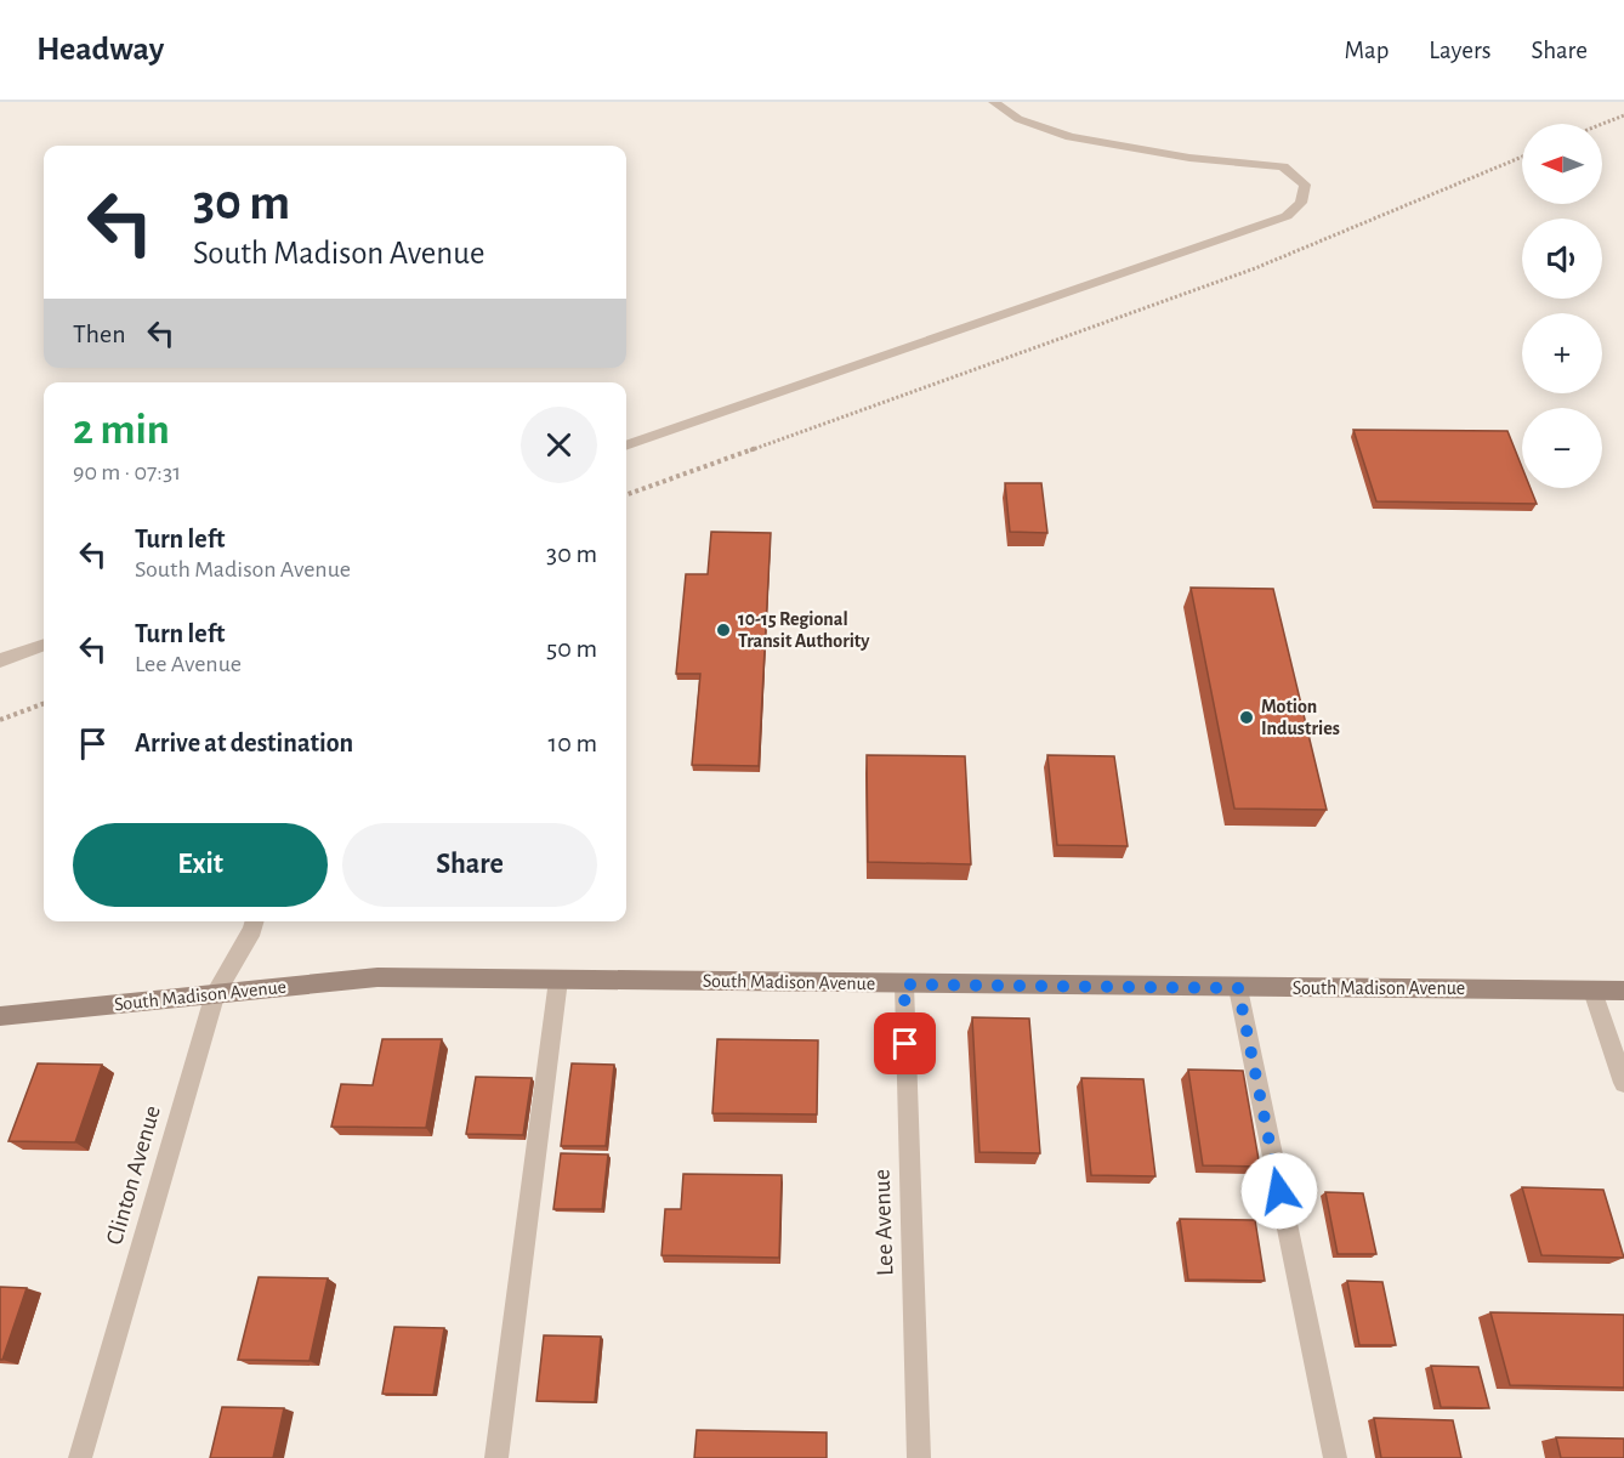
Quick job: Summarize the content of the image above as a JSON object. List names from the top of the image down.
{
  "streets": {
    "main road": ["South Madison Avenue"],
    "street": ["Clinton Avenue", "Lee Avenue"]
  },
  "crossings": [
    ["South Madison Avenue", "Clinton Avenue"],
    ["South Madison Avenue", "Lee Avenue"]
  ],
  "places": ["10-15 Regional Transit Authority", "Motion Industries"],
  "north": "left",
  "page": {
    "header": "Headway",
    "nav": ["Map", "Layers", "Share"],
    "map_buttons": ["+", "−"],
    "turn": ["30 m", "South Madison Avenue"],
    "then": "Then",
    "heading": ["2 min", "90 m · 07:31"],
    "list": [
      {
        "name": "Turn left",
        "note": "South Madison Avenue",
        "value": "30 m"
      },
      {
        "name": "Turn left",
        "note": "Lee Avenue",
        "value": "50 m"
      },
      {
        "name": "Arrive at destination",
        "value": "10 m"
      }
    ],
    "buttons": ["Exit", "Share"]
  }
}
